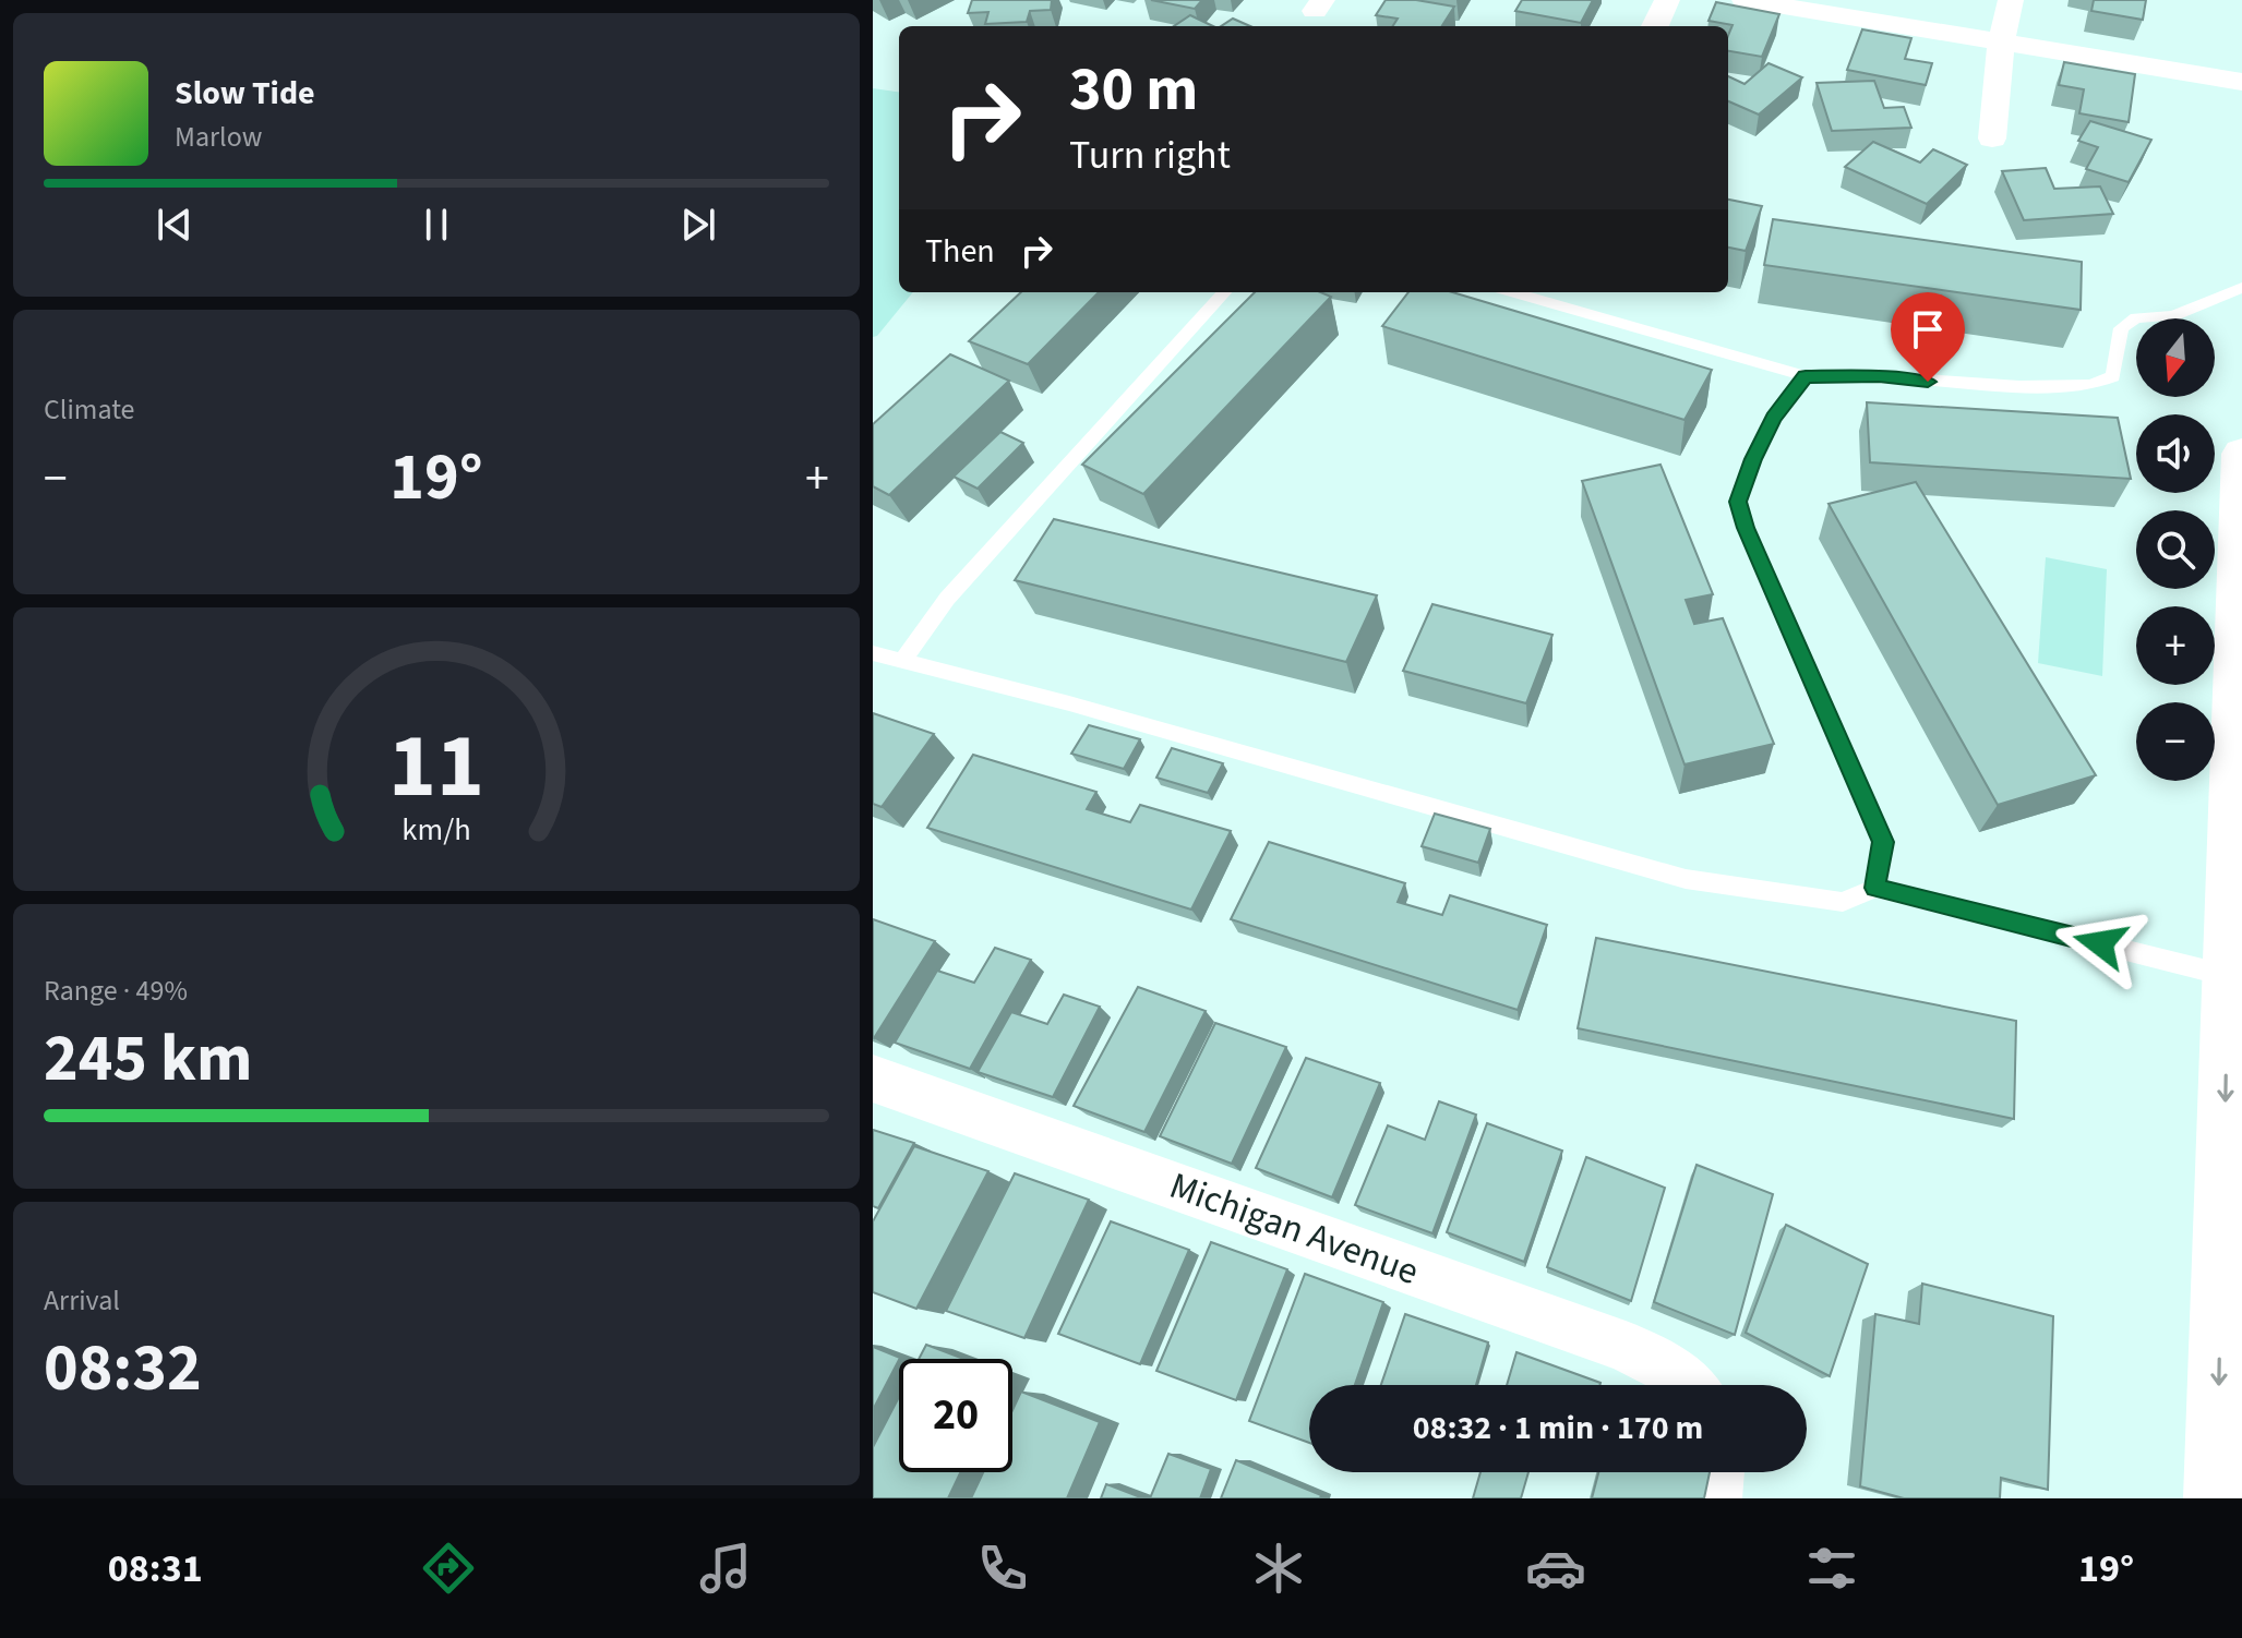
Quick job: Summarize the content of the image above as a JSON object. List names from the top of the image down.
{
  "streets": {
    "street": ["Michigan Avenue"]
  },
  "north": "bottom",
  "page": {
    "turn": ["30 m", "Turn right"],
    "song": ["Slow Tide", "Marlow"],
    "then": "Then",
    "tile": [
      "Climate",
      ["Range · 49%", "245 km"],
      ["Arrival", "08:32"]
    ],
    "map_buttons": ["+", "−"],
    "heat": ["−", "19°", "+"],
    "limit": "20",
    "trip": "08:32 · 1 min · 170 m",
    "tabs": ["08:31", "19°"],
    "gauge": ["11", "km/h"]
  }
}
